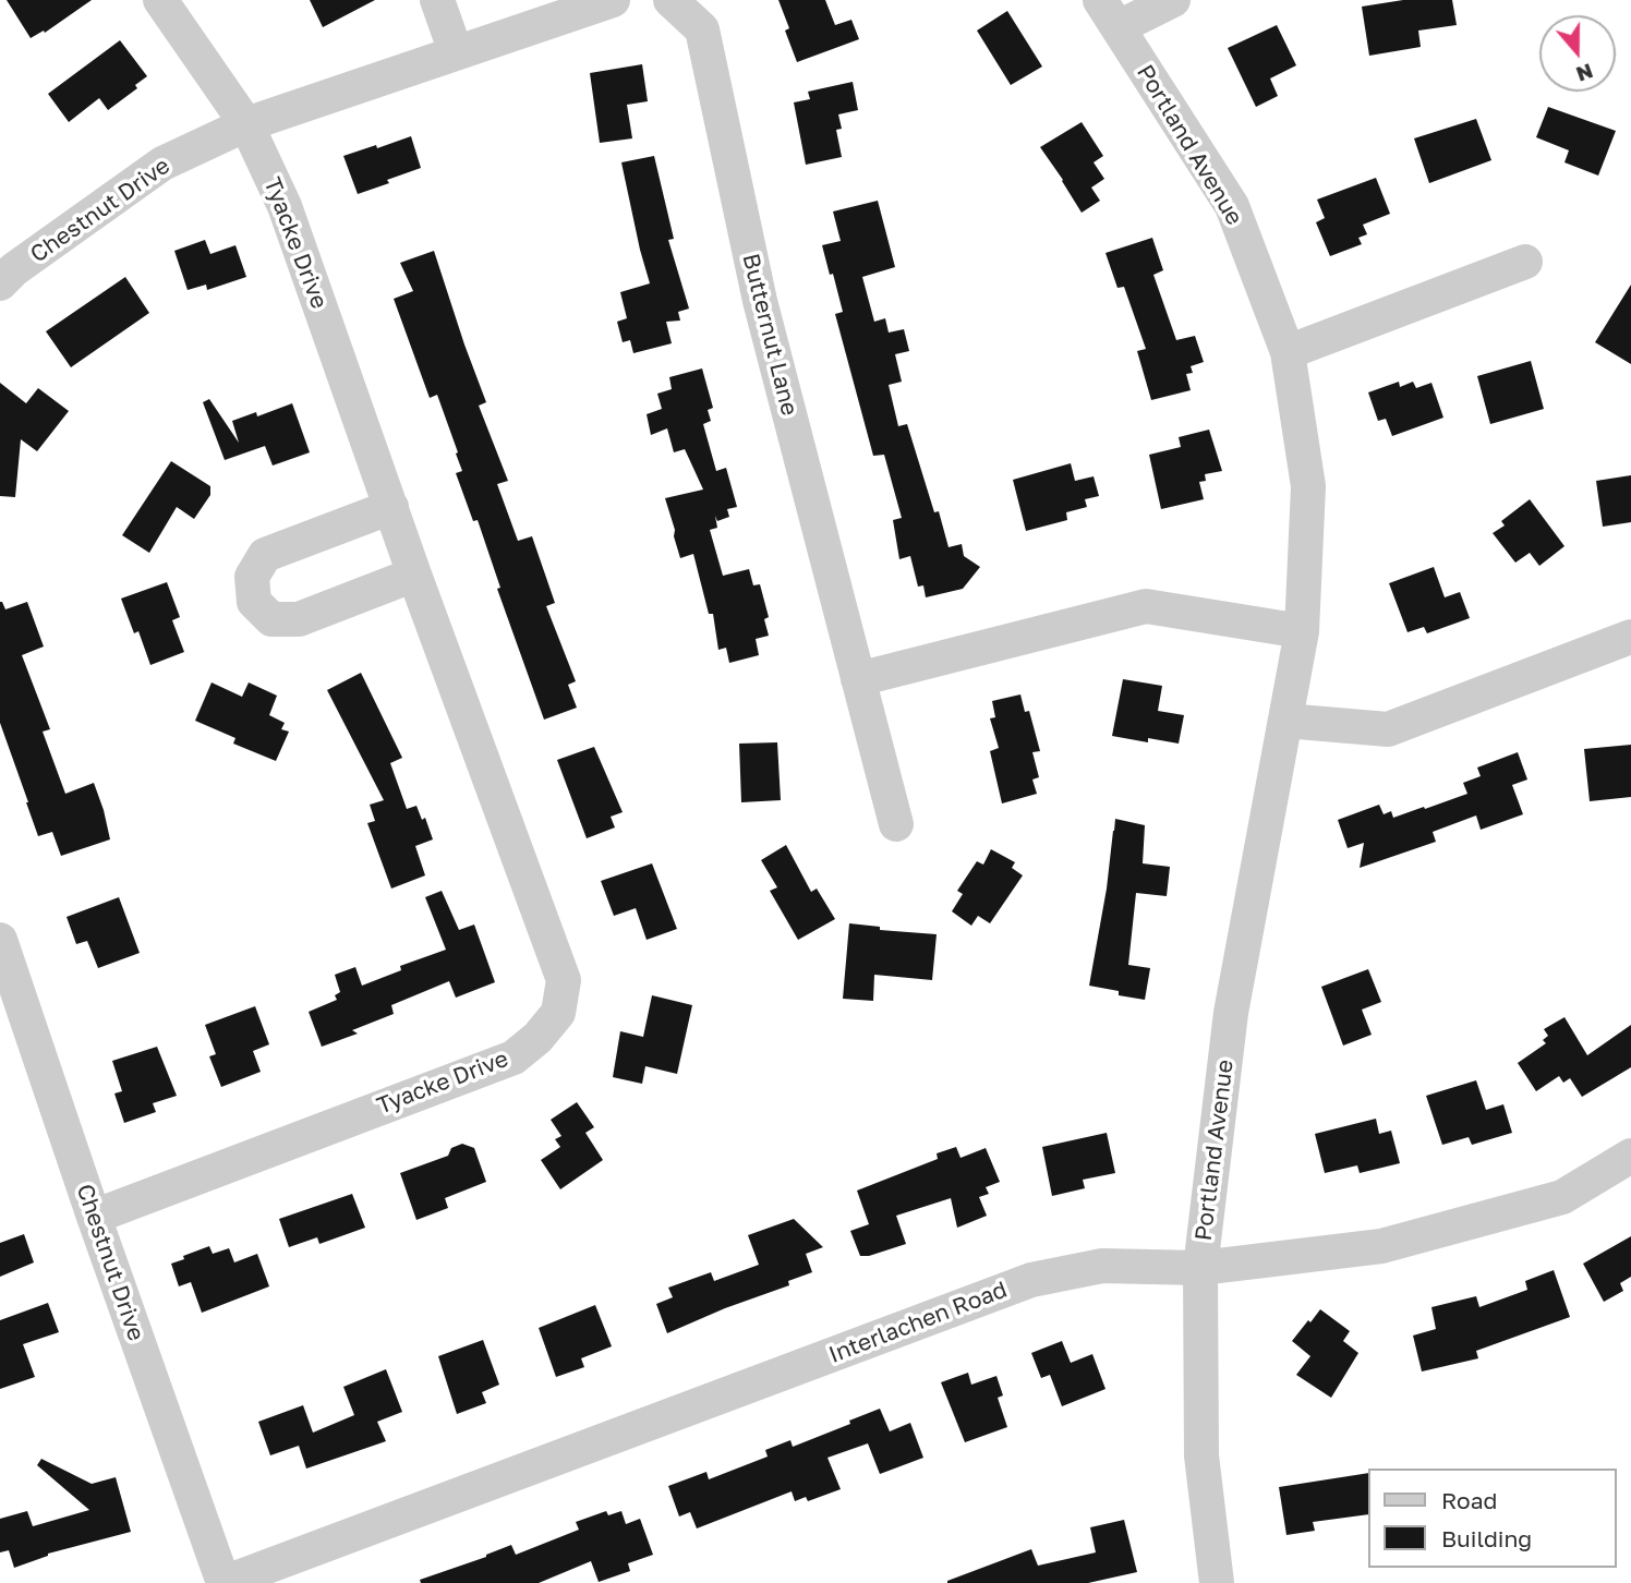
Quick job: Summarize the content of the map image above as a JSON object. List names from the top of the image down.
{
  "streets": {
    "street": [
      "Portland Avenue",
      "Chestnut Drive",
      "Tyacke Drive",
      "Butternut Lane",
      "Interlachen Road"
    ]
  },
  "crossings": [
    ["Portland Avenue", "Interlachen Road"],
    ["Chestnut Drive", "Tyacke Drive"],
    ["Chestnut Drive", "Interlachen Road"]
  ],
  "legend": ["Road", "Building"],
  "north": "bottom"
}
